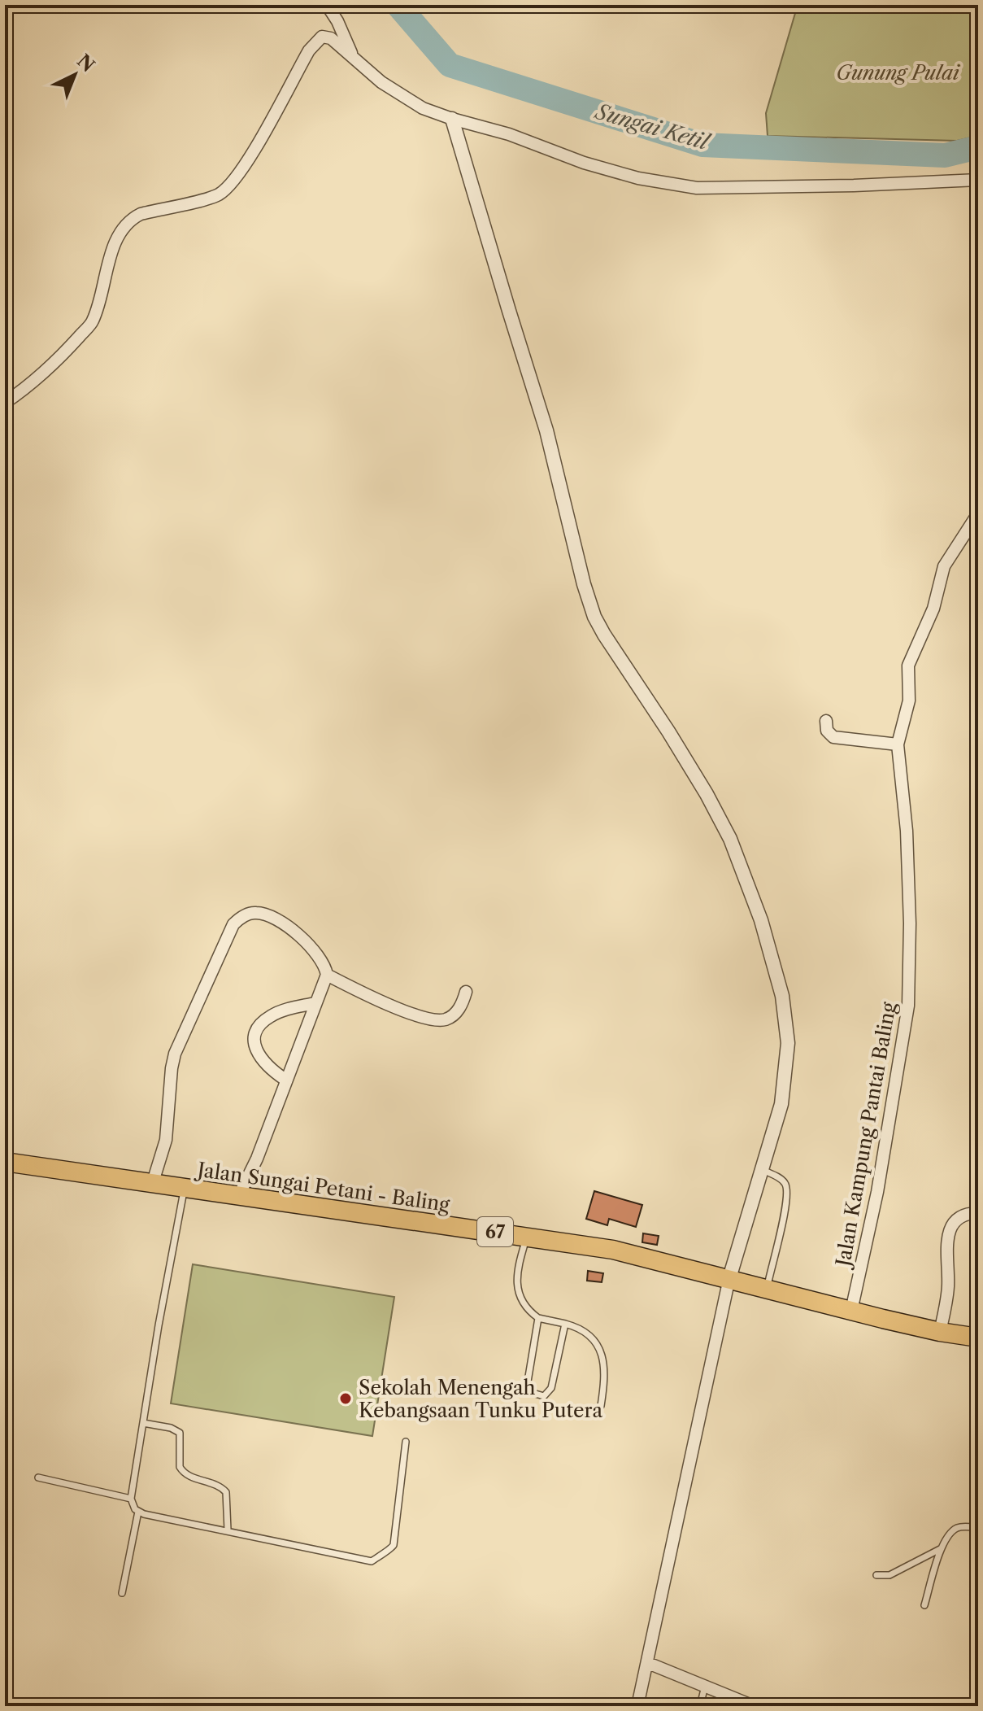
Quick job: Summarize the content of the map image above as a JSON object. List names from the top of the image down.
{
  "streets": {
    "main road": ["Jalan Sungai Petani - Baling", "67"],
    "street": ["Jalan Kampung Pantai Baling"]
  },
  "crossings": [
    ["Jalan Kampung Pantai Baling", "Jalan Sungai Petani - Baling"]
  ],
  "water": ["Sungai Ketil"],
  "parks": ["Gunung Pulai"],
  "places": ["Sekolah Menengah Kebangsaan Tunku Putera"],
  "north": "top right"
}
